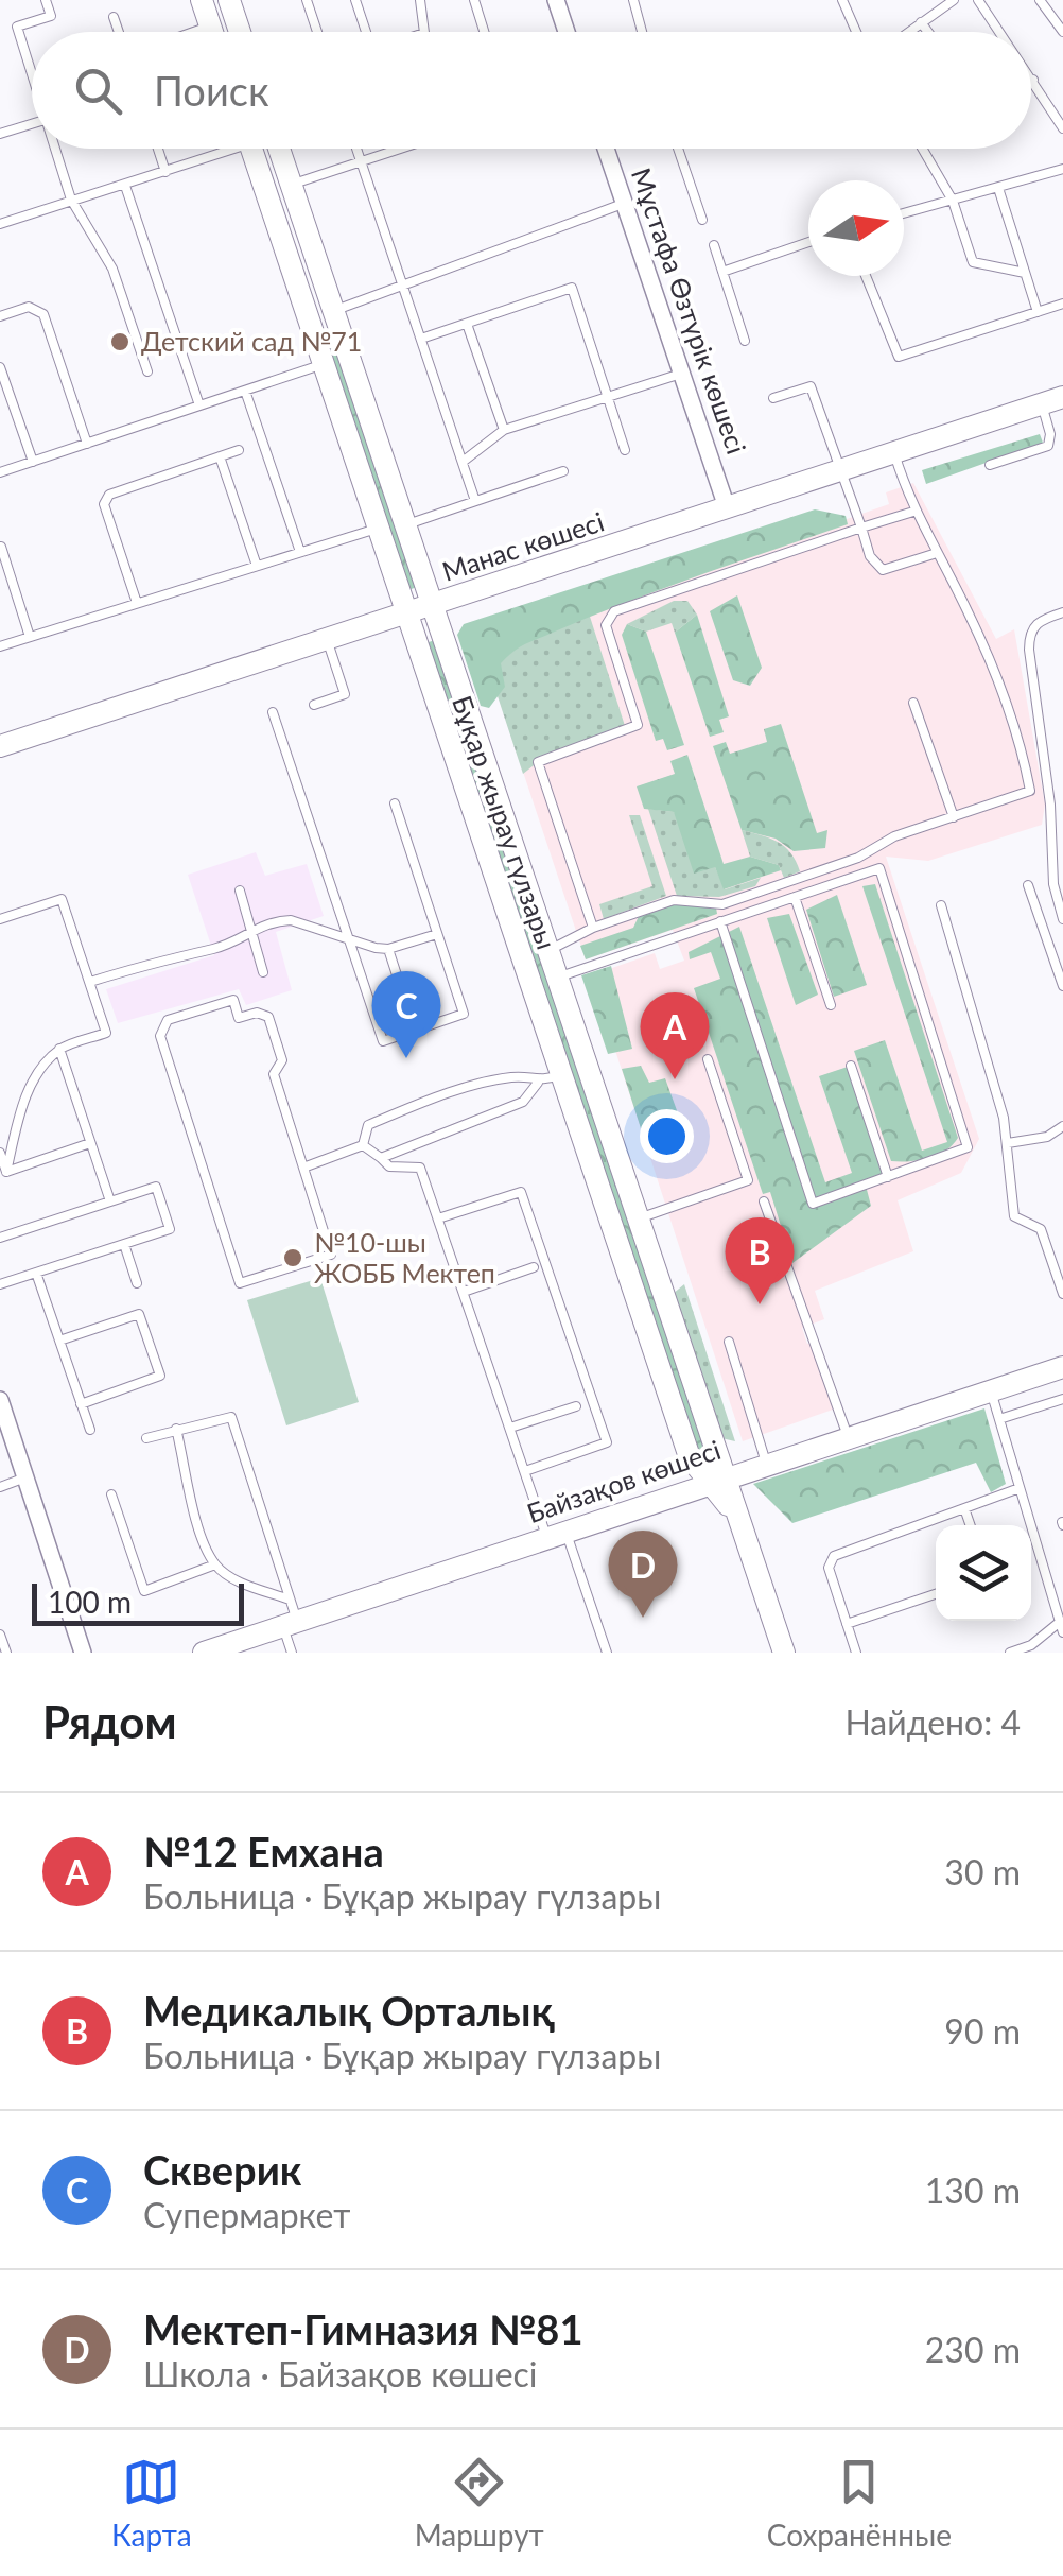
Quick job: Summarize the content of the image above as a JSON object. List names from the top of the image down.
{
  "streets": {
    "street": [
      "Мұстафа Өзтүрік көшесі",
      "Манас көшесі",
      "Бұқар жырау гүлзары",
      "Байзақов көшесі"
    ]
  },
  "crossings": [
    ["Мұстафа Өзтүрік көшесі", "Манас көшесі"],
    ["Манас көшесі", "Бұқар жырау гүлзары"],
    ["Бұқар жырау гүлзары", "Байзақов көшесі"]
  ],
  "places": ["Детский сад №71", "№10-шы ЖОББ Мектеп"],
  "scale_bar": "100 m",
  "north": "right",
  "page": {
    "search": "Поиск",
    "pins": [
      "C",
      "A",
      "B",
      "D"
    ],
    "scale": "100 m",
    "heading": ["Рядом", "Найдено: 4"],
    "list": [
      {
        "mark": "A",
        "name": "№12 Емхана",
        "note": "Больница · Бұқар жырау гүлзары",
        "value": "30 m"
      },
      {
        "mark": "B",
        "name": "Медикалық Орталық",
        "note": "Больница · Бұқар жырау гүлзары",
        "value": "90 m"
      },
      {
        "mark": "C",
        "name": "Скверик",
        "note": "Супермаркет",
        "value": "130 m"
      },
      {
        "mark": "D",
        "name": "Мектеп-Гимназия №81",
        "note": "Школа · Байзақов көшесі",
        "value": "230 m"
      }
    ],
    "nav": ["Карта", "Маршрут", "Сохранённые"]
  }
}
